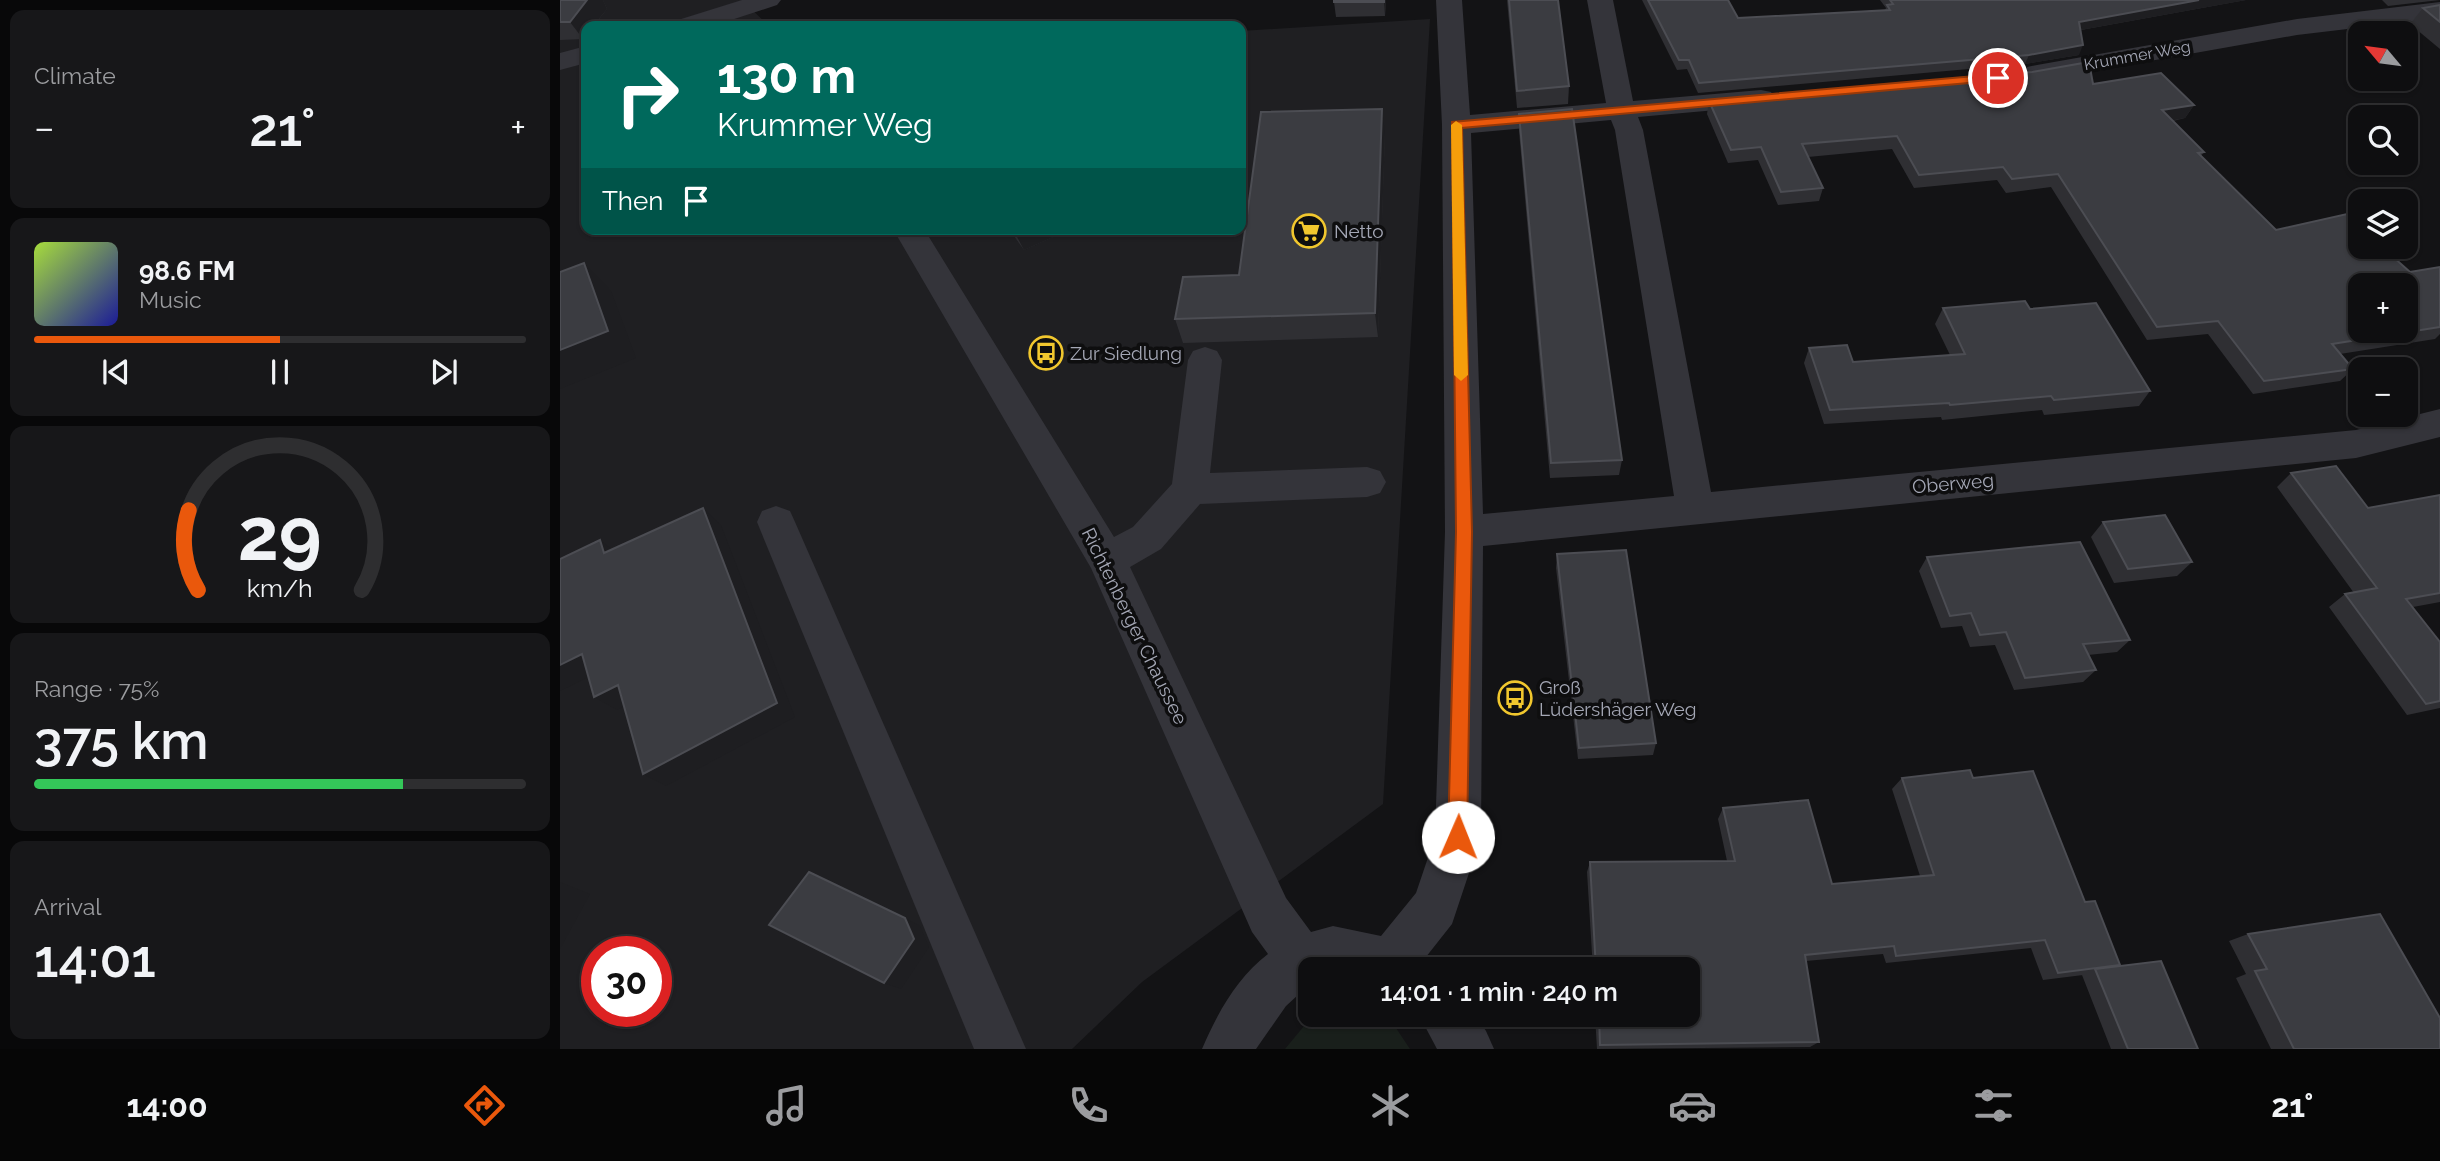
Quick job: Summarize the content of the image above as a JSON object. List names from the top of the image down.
{
  "streets": {
    "street": ["Krummer Weg", "Oberweg", "Richtenberger Chaussee"]
  },
  "places": {
    "supermarket": ["Netto"],
    "bus stop": ["Zur Siedlung", "Groß Lüdershäger Weg"]
  },
  "north": "top left",
  "page": {
    "tile": [
      "Climate",
      ["Range · 75%", "375 km"],
      ["Arrival", "14:01"]
    ],
    "map_buttons": ["+", "−"],
    "turn": ["130 m", "Krummer Weg"],
    "heat": ["−", "21°", "+"],
    "then": "Then",
    "song": ["98.6 FM", "Music"],
    "limit": "30",
    "trip": "14:01 · 1 min · 240 m",
    "tabs": ["14:00", "21°"],
    "gauge": ["29", "km/h"]
  }
}
